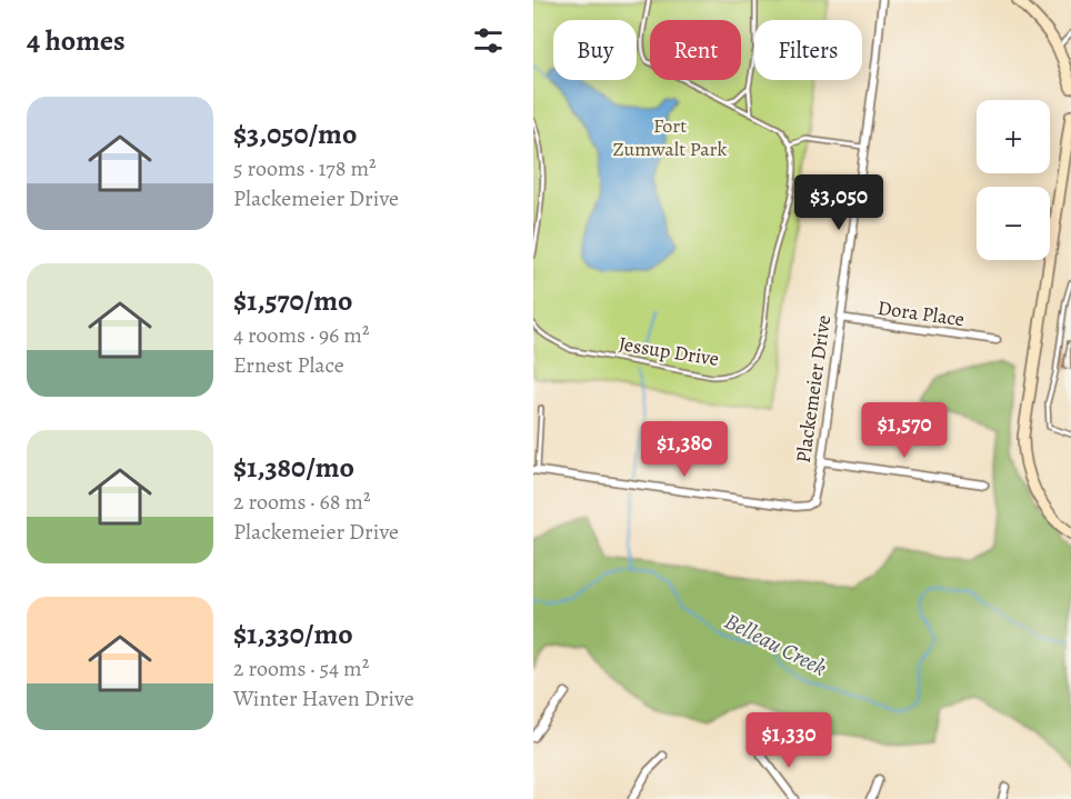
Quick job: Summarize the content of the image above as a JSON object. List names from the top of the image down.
{
  "streets": {
    "street": ["Dora Place", "Plackemeier Drive"],
    "lane": ["Jessup Drive"]
  },
  "crossings": [
    ["Dora Place", "Plackemeier Drive"]
  ],
  "water": ["Belleau Creek"],
  "parks": ["Fort Zumwalt Park"],
  "page": {
    "heading": "4 homes",
    "chip": ["Buy", "Rent", "Filters"],
    "list": [
      {
        "name": "$3,050/mo",
        "note": "5 rooms · 178 m² · Plackemeier Drive"
      },
      {
        "name": "$1,570/mo",
        "note": "4 rooms · 96 m² · Ernest Place"
      },
      {
        "name": "$1,380/mo",
        "note": "2 rooms · 68 m² · Plackemeier Drive"
      },
      {
        "name": "$1,330/mo",
        "note": "2 rooms · 54 m² · Winter Haven Drive"
      }
    ],
    "map_buttons": ["+", "−"],
    "price": [
      "$3,050",
      "$1,570",
      "$1,380",
      "$1,330"
    ]
  }
}
